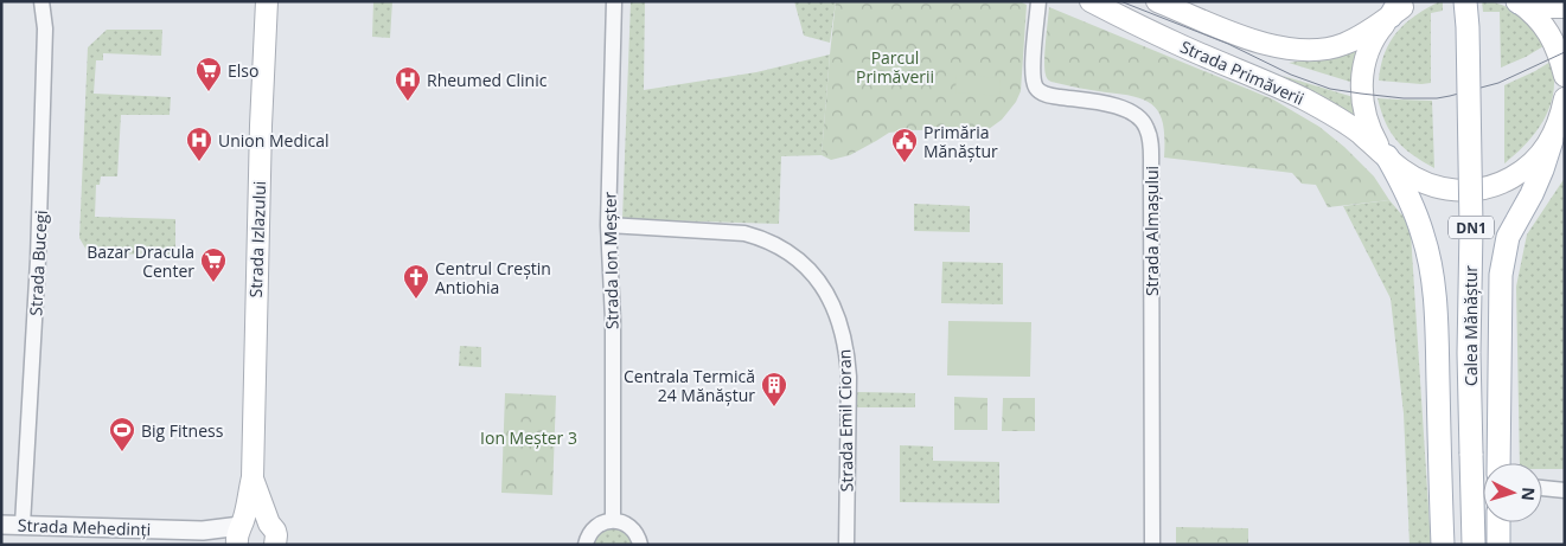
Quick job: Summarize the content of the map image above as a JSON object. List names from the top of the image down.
{
  "streets": {
    "main road": [
      "Strada Primăverii",
      "DN1",
      "Strada Izlazului",
      "Calea Mănăștur"
    ],
    "street": [
      "Strada Almașului",
      "Strada Ion Meșter",
      "Strada Bucegi",
      "Strada Emil Cioran",
      "Strada Mehedinți"
    ]
  },
  "crossings": [
    ["Strada Izlazului", "Strada Mehedinți"],
    ["Strada Ion Meșter", "Strada Emil Cioran"],
    ["Strada Bucegi", "Strada Mehedinți"]
  ],
  "parks": ["Parcul Primăverii", "Ion Meșter 3"],
  "places": {
    "supermarket": ["Elso", "Bazar Dracula Center"],
    "hospital": ["Rheumed Clinic", "Union Medical"],
    "public building": ["Primăria Mănăștur"],
    "church": ["Centrul Creștin Antiohia"],
    "building": ["Centrala Termică 24 Mănăștur"],
    "sports": ["Big Fitness"]
  },
  "north": "right"
}
